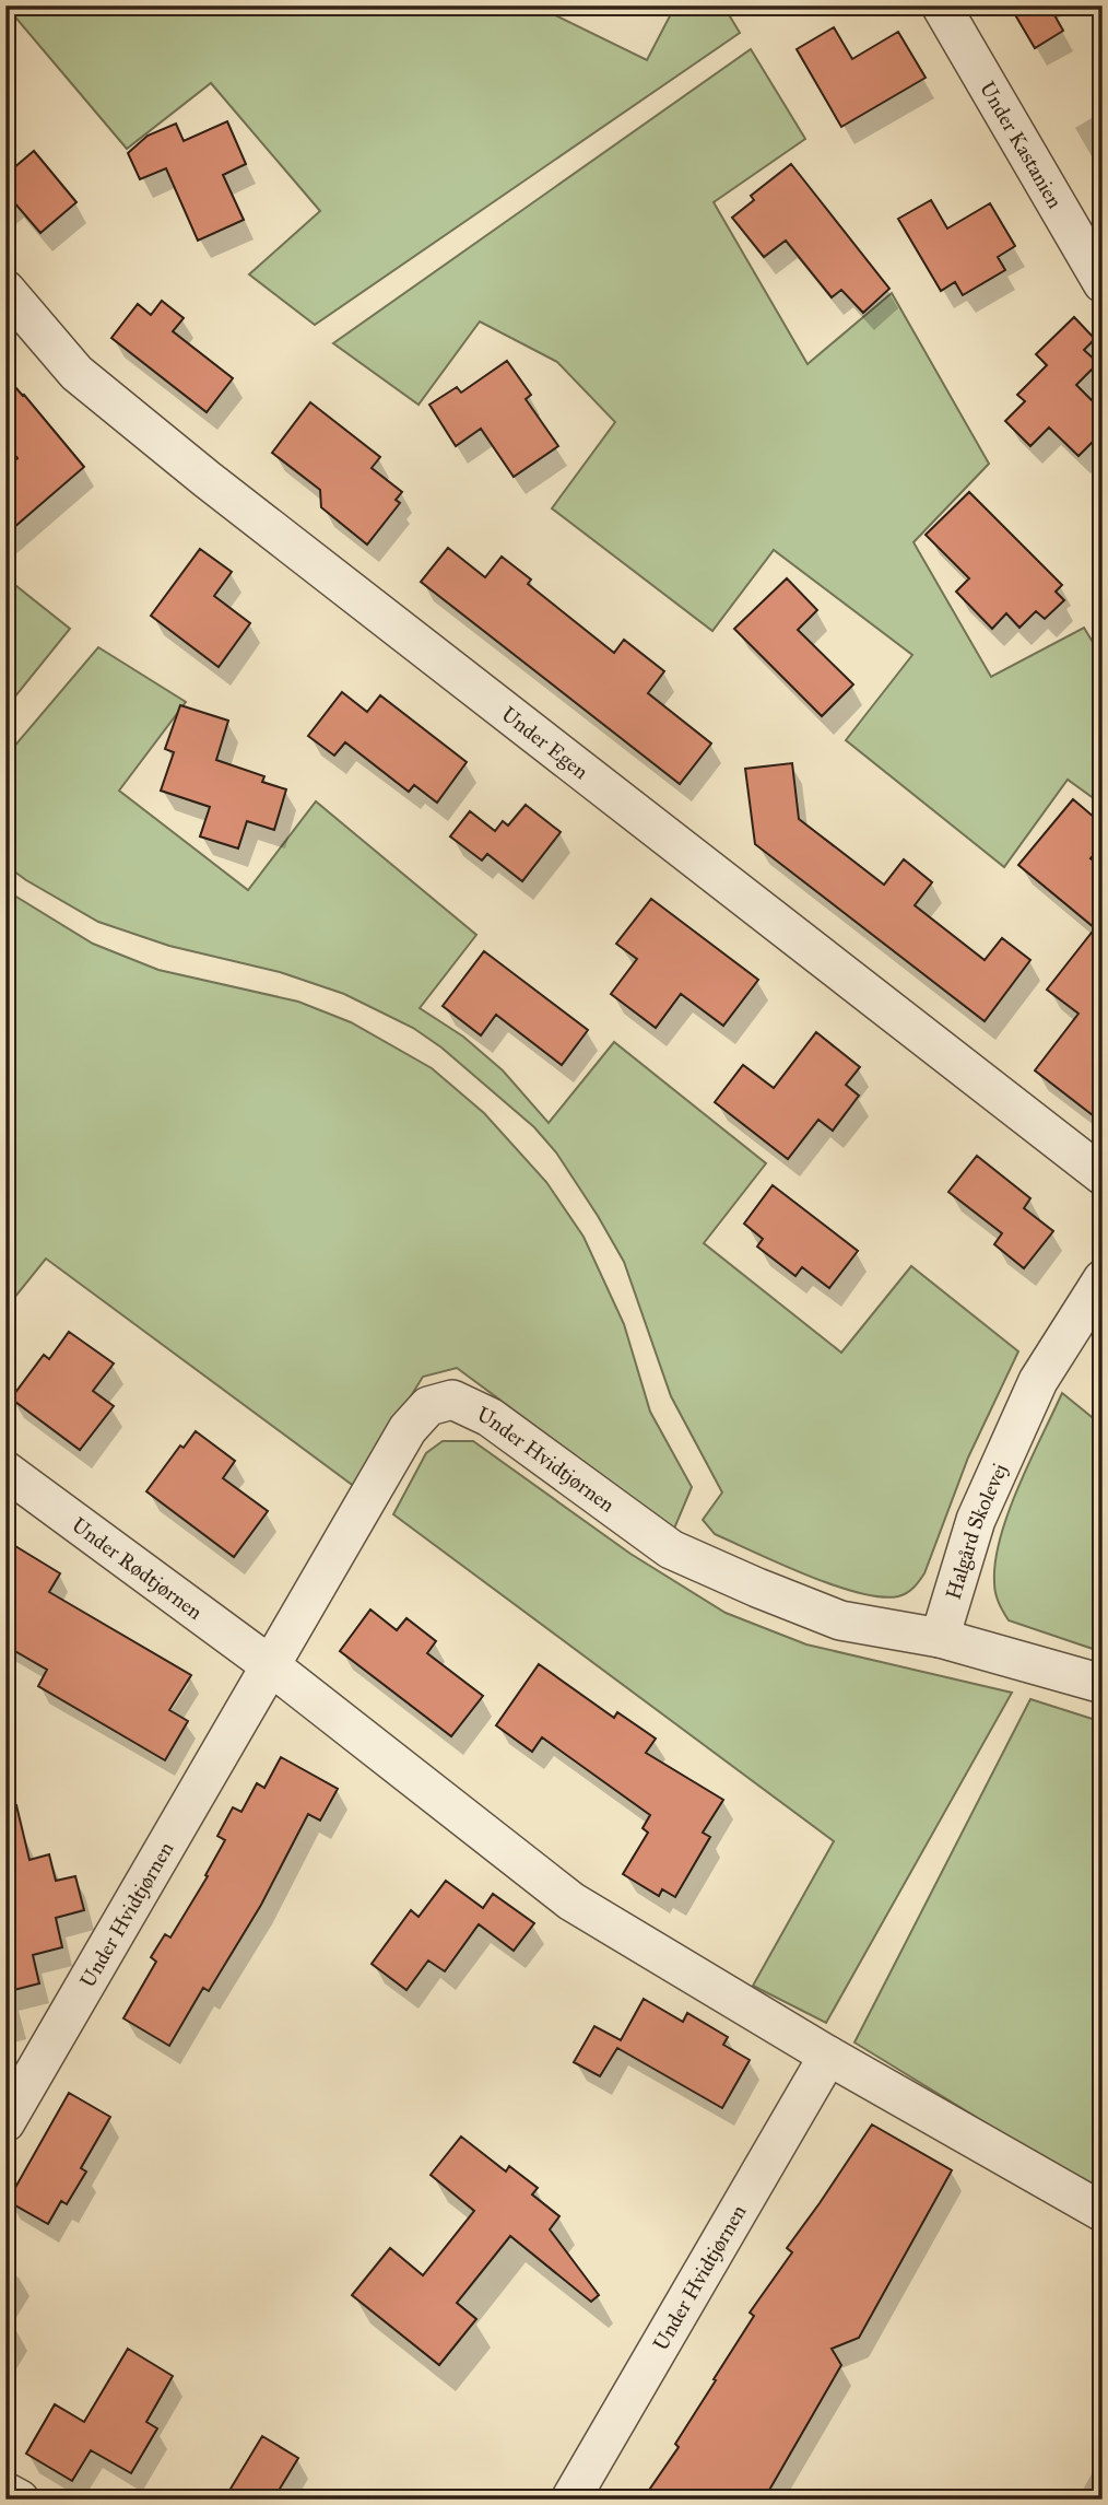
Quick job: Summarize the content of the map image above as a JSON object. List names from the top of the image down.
{
  "streets": {
    "street": [
      "Under Kastanien",
      "Under Egen",
      "Under Hvidtjørnen",
      "Halgård Skolevej",
      "Under Rødtjørnen"
    ]
  },
  "crossings": [
    ["Under Hvidtjørnen", "Halgård Skolevej"],
    ["Under Hvidtjørnen", "Under Rødtjørnen"]
  ]
}
